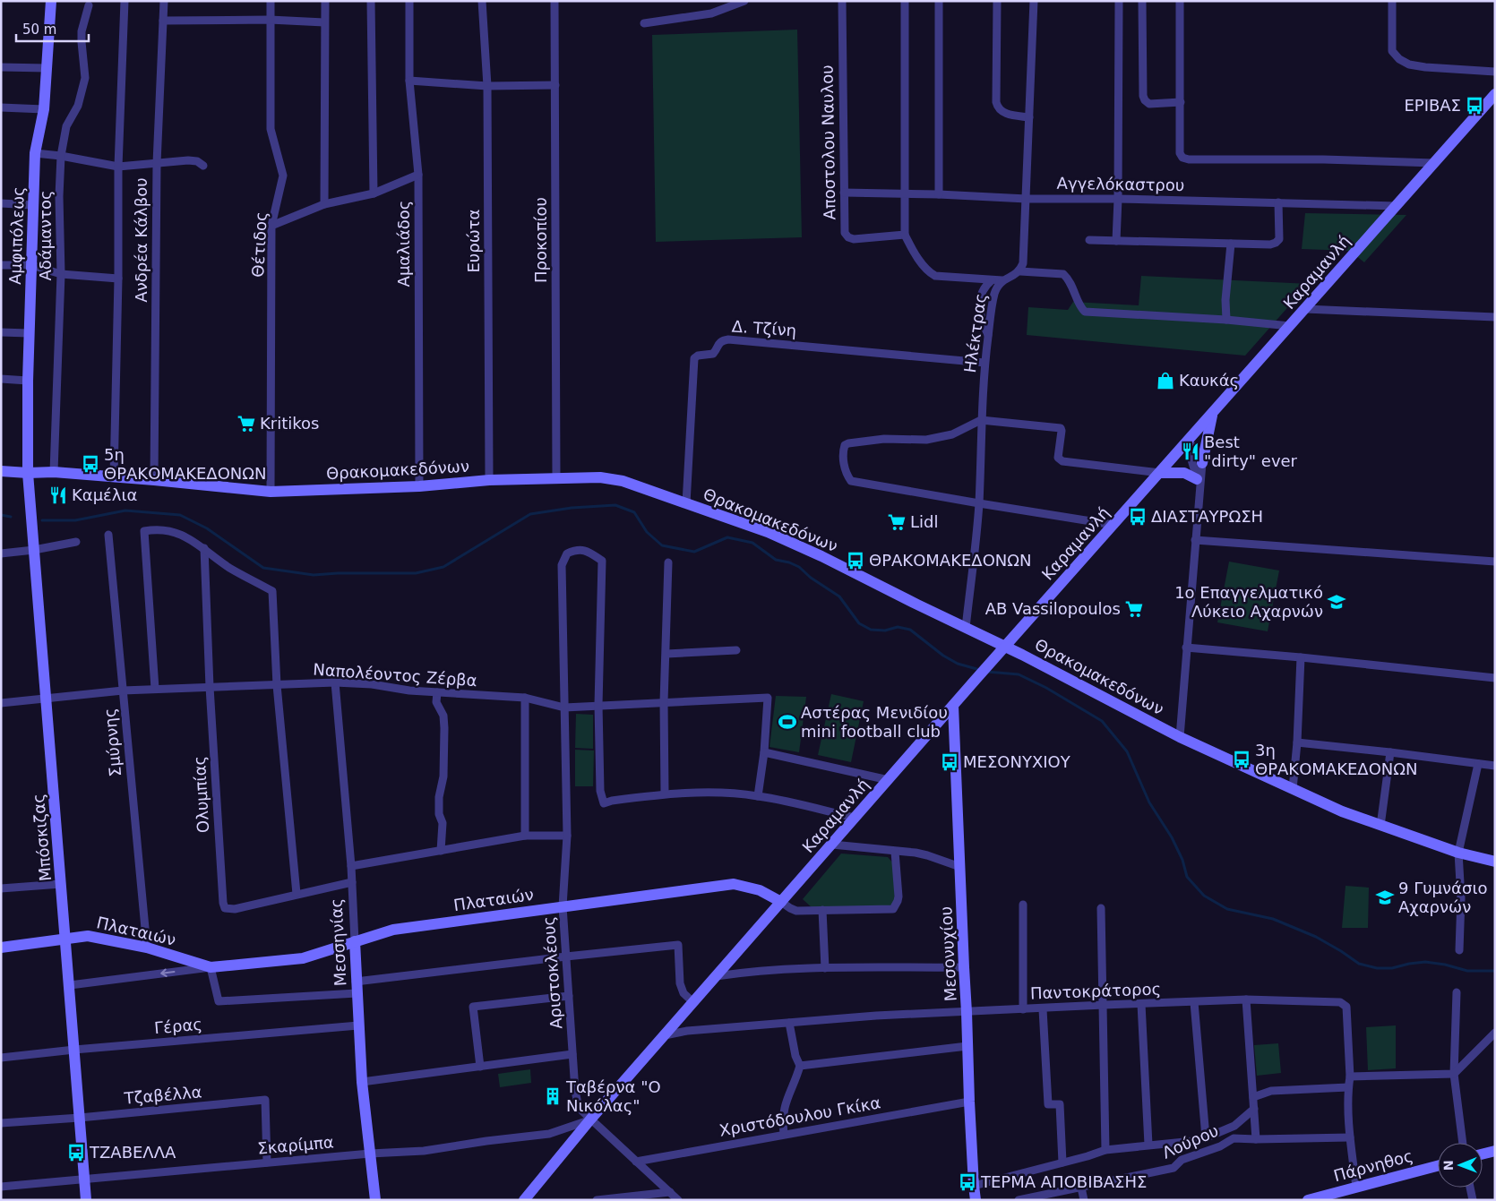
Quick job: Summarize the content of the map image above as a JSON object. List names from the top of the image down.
{
  "streets": {
    "main road": [
      "Αμφιπόλεως",
      "Καραμανλή",
      "Θρακομακεδόνων",
      "Μπόσκιζας",
      "Πλαταιών",
      "Μεσσηνίας",
      "Μεσονυχίου",
      "Πάρνηθος"
    ],
    "street": [
      "Αποστολου Ναυλου",
      "Αγγελόκαστρου",
      "Αδάμαντος",
      "Ανδρέα Κάλβου",
      "Προκοπίου",
      "Ευρώτα",
      "Αμαλιάδος",
      "Θέτιδος",
      "Δ. Τζίνη",
      "Ηλέκτρας",
      "Ναπολέοντος Ζέρβα",
      "Σμύρνης",
      "Ολυμπίας",
      "Αριστοκλέους",
      "Παντοκράτορος",
      "Γέρας",
      "Τζαβέλλα",
      "Χριστόδουλου Γκίκα",
      "Λούρου",
      "Σκαρίμπα"
    ]
  },
  "crossings": [
    ["Αποστολου Ναυλου", "Αγγελόκαστρου"],
    ["Αγγελόκαστρου", "Καραμανλή"],
    ["Αμφιπόλεως", "Θρακομακεδόνων"],
    ["Αμφιπόλεως", "Μπόσκιζας"],
    ["Αδάμαντος", "Θρακομακεδόνων"],
    ["Ανδρέα Κάλβου", "Θρακομακεδόνων"],
    ["Προκοπίου", "Θρακομακεδόνων"],
    ["Ευρώτα", "Θρακομακεδόνων"],
    ["Αμαλιάδος", "Θρακομακεδόνων"],
    ["Θέτιδος", "Θρακομακεδόνων"],
    ["Καραμανλή", "Θρακομακεδόνων"],
    ["Καραμανλή", "Πλαταιών"],
    ["Καραμανλή", "Μεσονυχίου"],
    ["Καραμανλή", "Αριστοκλέους"],
    ["Καραμανλή", "Παντοκράτορος"],
    ["Καραμανλή", "Σκαρίμπα"],
    ["Δ. Τζίνη", "Ηλέκτρας"],
    ["Δ. Τζίνη", "Θρακομακεδόνων"],
    ["Ηλέκτρας", "Θρακομακεδόνων"],
    ["Θρακομακεδόνων", "Μπόσκιζας"],
    ["Ναπολέοντος Ζέρβα", "Σμύρνης"],
    ["Ναπολέοντος Ζέρβα", "Ολυμπίας"],
    ["Ναπολέοντος Ζέρβα", "Μπόσκιζας"],
    ["Ναπολέοντος Ζέρβα", "Μεσσηνίας"],
    ["Ναπολέοντος Ζέρβα", "Αριστοκλέους"],
    ["Σμύρνης", "Πλαταιών"],
    ["Ολυμπίας", "Μεσσηνίας"],
    ["Μπόσκιζας", "Πλαταιών"],
    ["Μπόσκιζας", "Γέρας"],
    ["Μπόσκιζας", "Τζαβέλλα"],
    ["Μπόσκιζας", "Σκαρίμπα"],
    ["Πλαταιών", "Μεσσηνίας"],
    ["Πλαταιών", "Αριστοκλέους"],
    ["Μεσσηνίας", "Γέρας"],
    ["Μεσσηνίας", "Σκαρίμπα"],
    ["Μεσονυχίου", "Παντοκράτορος"],
    ["Μεσονυχίου", "Χριστόδουλου Γκίκα"],
    ["Αριστοκλέους", "Χριστόδουλου Γκίκα"],
    ["Αριστοκλέους", "Σκαρίμπα"],
    ["Παντοκράτορος", "Λούρου"],
    ["Παντοκράτορος", "Πάρνηθος"],
    ["Τζαβέλλα", "Σκαρίμπα"]
  ],
  "places": {
    "bus stop": [
      "ΕΡΙΒΑΣ",
      "5η ΘΡΑΚΟΜΑΚΕΔΟΝΩΝ",
      "ΔΙΑΣΤΑΥΡΩΣΗ",
      "ΘΡΑΚΟΜΑΚΕΔΟΝΩΝ",
      "3η ΘΡΑΚΟΜΑΚΕΔΟΝΩΝ",
      "ΜΕΣΟΝΥΧΙΟΥ",
      "ΤΖΑΒΕΛΛΑ",
      "ΤΕΡΜΑ ΑΠΟΒΙΒΑΣΗΣ"
    ],
    "shop": ["Καυκάς"],
    "supermarket": ["Kritikos", "Lidl", "AB Vassilopoulos"],
    "restaurant": ["Best \"dirty\" ever", "Καμέλια"],
    "school or university": ["1ο Επαγγελματικό Λύκειο Αχαρνών", "9 Γυμνάσιο Αχαρνών"],
    "sports": ["Αστέρας Μενιδίου mini football club"],
    "building": ["Ταβέρνα \"Ο Νικόλας\""]
  },
  "scale_bar": "50 m",
  "north": "left"
}
